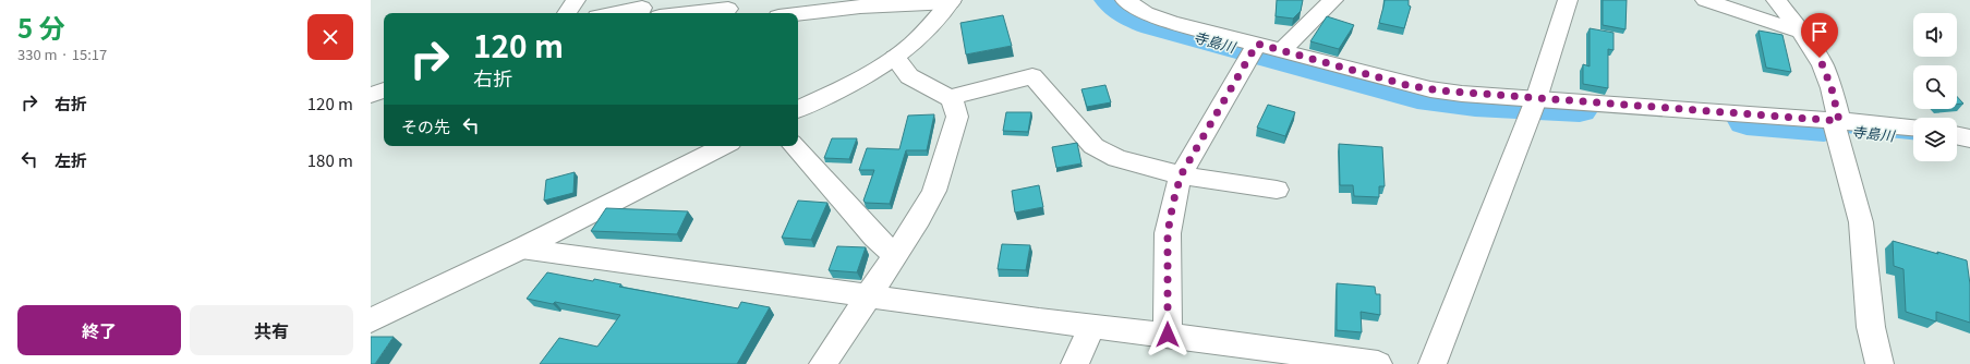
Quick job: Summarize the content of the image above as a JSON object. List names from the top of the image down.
{
  "water": ["寺島川"],
  "page": {
    "heading": ["5 分", "330 m · 15:17"],
    "turn": ["120 m", "右折"],
    "list": [
      {
        "name": "右折",
        "value": "120 m"
      },
      {
        "name": "左折",
        "value": "180 m"
      }
    ],
    "then": "その先",
    "buttons": ["終了", "共有"]
  }
}
